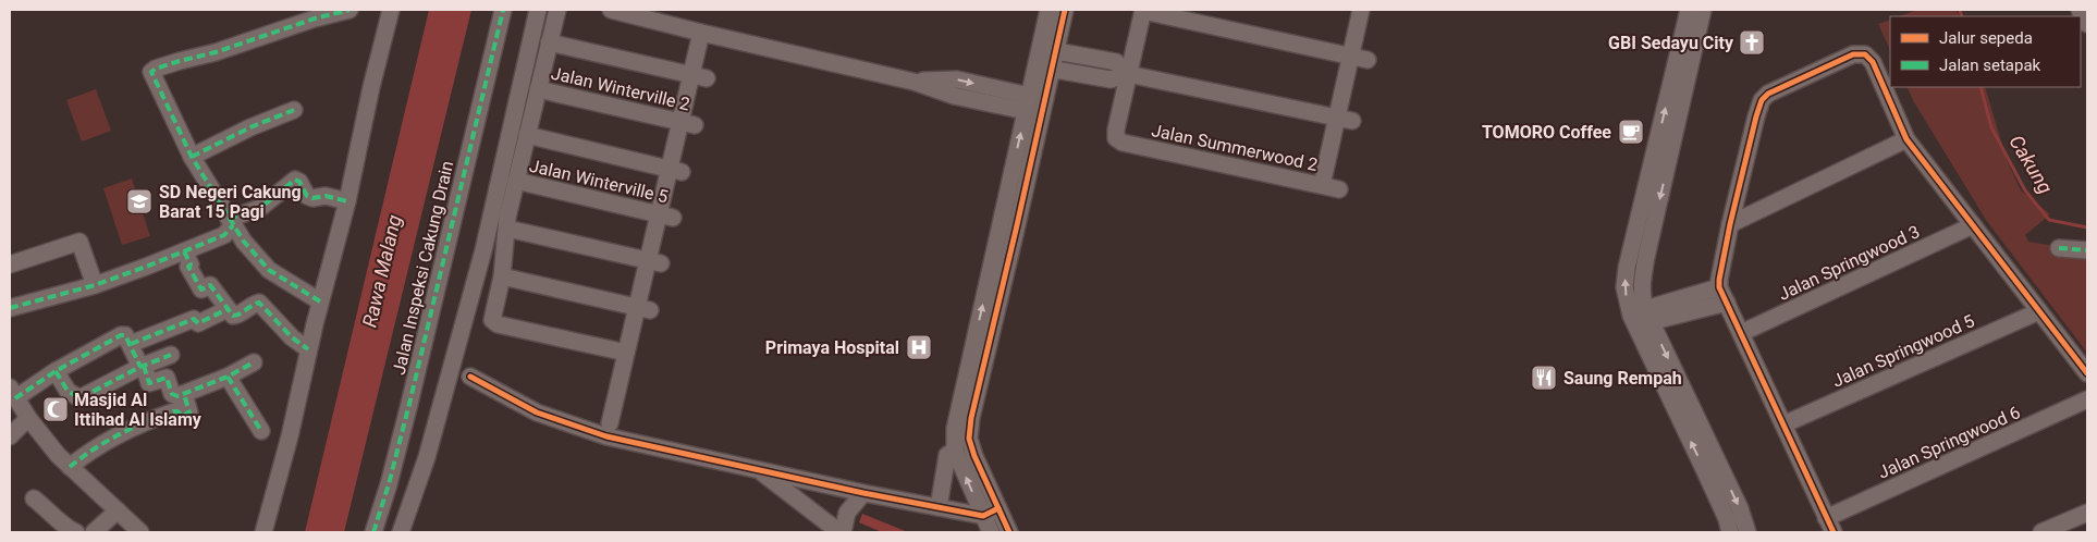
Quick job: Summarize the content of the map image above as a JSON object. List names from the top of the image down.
{
  "streets": {
    "street": [
      "Jalan Winterville 2",
      "Jalan Summerwood 2",
      "Jalan Winterville 5",
      "Jalan Springwood 3",
      "Jalan Inspeksi Cakung Drain",
      "Jalan Springwood 5",
      "Jalan Springwood 6"
    ]
  },
  "water": ["Cakung", "Rawa Malang"],
  "places": {
    "church": ["GBI Sedayu City"],
    "cafe": ["TOMORO Coffee"],
    "school or university": ["SD Negeri Cakung Barat 15 Pagi"],
    "hospital": ["Primaya Hospital"],
    "restaurant": ["Saung Rempah"],
    "mosque": ["Masjid Al Ittihad Al Islamy"]
  },
  "legend": ["Jalur sepeda", "Jalan setapak"]
}
